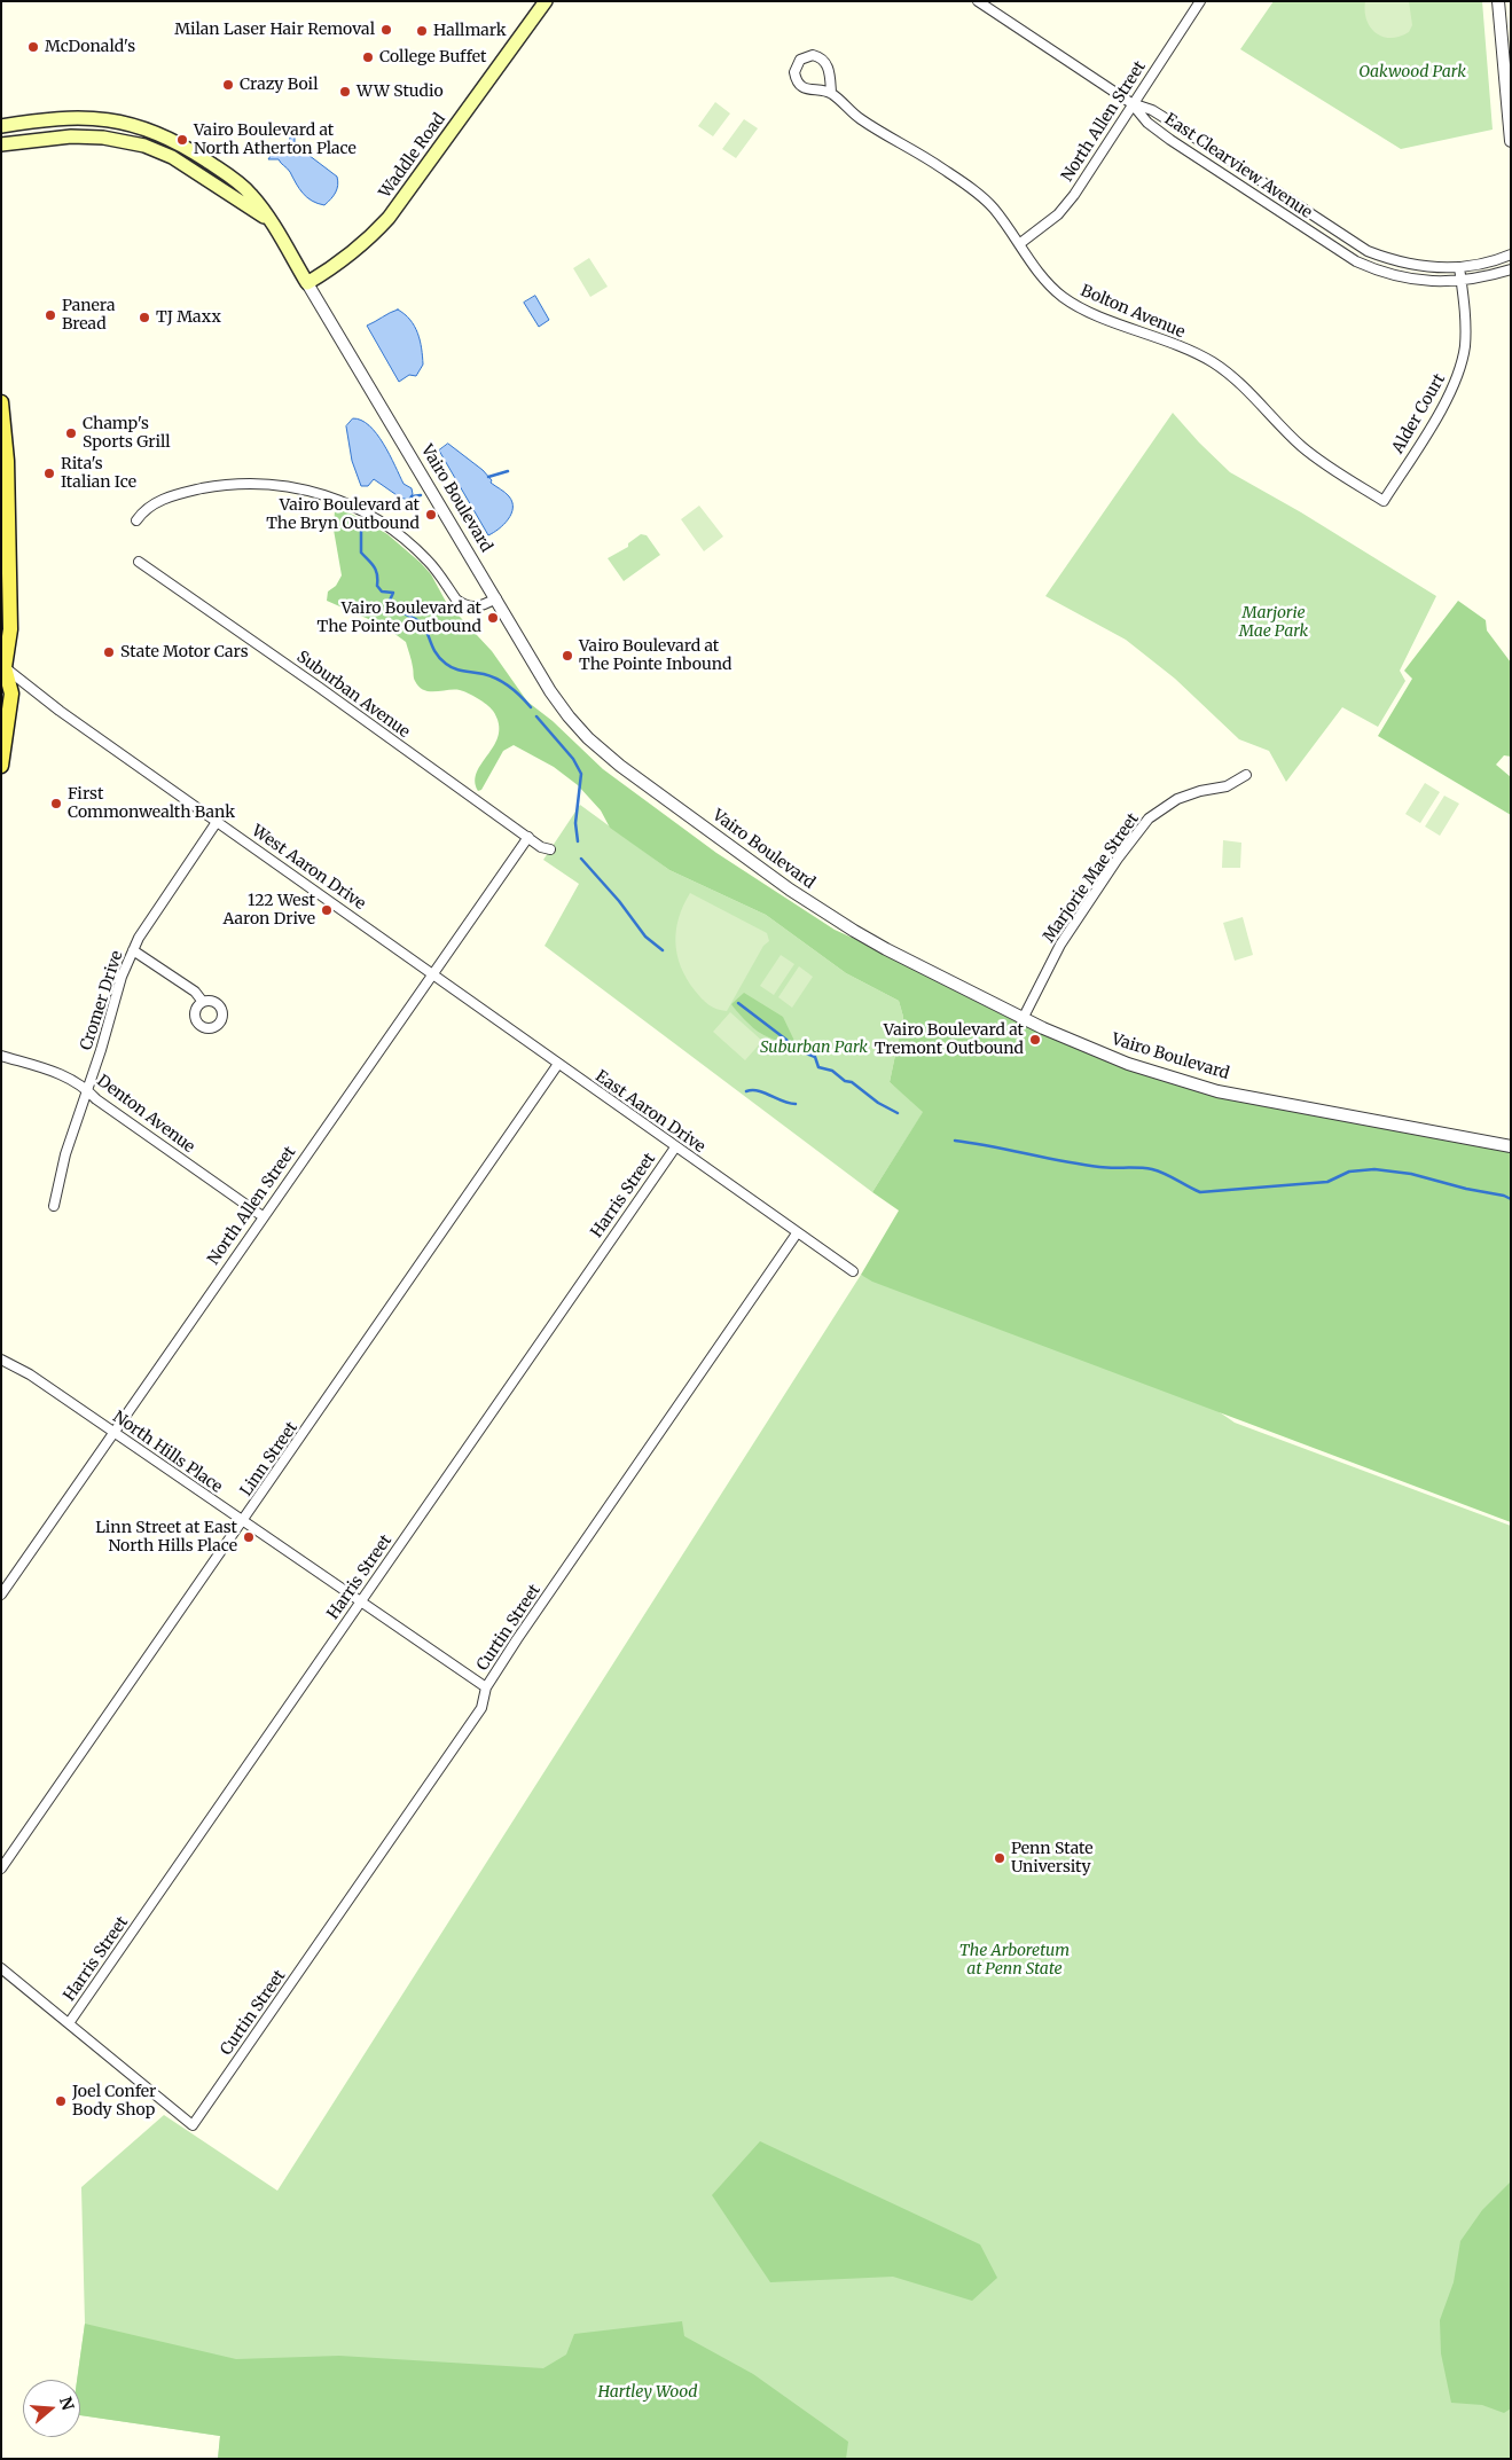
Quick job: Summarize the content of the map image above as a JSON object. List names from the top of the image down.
{
  "streets": {
    "main road": ["Waddle Road", "Vairo Boulevard"],
    "street": [
      "North Allen Street",
      "East Clearview Avenue",
      "Bolton Avenue",
      "Alder Court",
      "Suburban Avenue",
      "West Aaron Drive",
      "Marjorie Mae Street",
      "Cromer Drive",
      "East Aaron Drive",
      "Denton Avenue",
      "Harris Street",
      "North Hills Place",
      "Linn Street",
      "Curtin Street"
    ]
  },
  "crossings": [
    ["North Allen Street", "East Clearview Avenue"],
    ["North Allen Street", "Bolton Avenue"],
    ["North Allen Street", "Suburban Avenue"],
    ["North Allen Street", "West Aaron Drive"],
    ["North Allen Street", "East Aaron Drive"],
    ["North Allen Street", "Denton Avenue"],
    ["North Allen Street", "North Hills Place"],
    ["Waddle Road", "Vairo Boulevard"],
    ["East Clearview Avenue", "Alder Court"],
    ["Bolton Avenue", "Alder Court"],
    ["Vairo Boulevard", "Marjorie Mae Street"],
    ["West Aaron Drive", "Cromer Drive"],
    ["West Aaron Drive", "East Aaron Drive"],
    ["Cromer Drive", "Denton Avenue"],
    ["East Aaron Drive", "Harris Street"],
    ["East Aaron Drive", "Linn Street"],
    ["East Aaron Drive", "Curtin Street"],
    ["Harris Street", "North Hills Place"],
    ["Harris Street", "Curtin Street"],
    ["North Hills Place", "Linn Street"],
    ["North Hills Place", "Curtin Street"]
  ],
  "parks": [
    "Oakwood Park",
    "Marjorie Mae Park",
    "Suburban Park",
    "The Arboretum at Penn State",
    "Hartley Wood"
  ],
  "places": [
    "Milan Laser Hair Removal",
    "Hallmark",
    "McDonald's",
    "College Buffet",
    "Crazy Boil",
    "WW Studio",
    "Vairo Boulevard at North Atherton Place",
    "Panera Bread",
    "TJ Maxx",
    "Champ's Sports Grill",
    "Rita's Italian Ice",
    "Vairo Boulevard at The Bryn Outbound",
    "Vairo Boulevard at The Pointe Outbound",
    "State Motor Cars",
    "Vairo Boulevard at The Pointe Inbound",
    "First Commonwealth Bank",
    "122 West Aaron Drive",
    "Vairo Boulevard at Tremont Outbound",
    "Linn Street at East North Hills Place",
    "Penn State University",
    "Joel Confer Body Shop"
  ],
  "north": "right"
}
